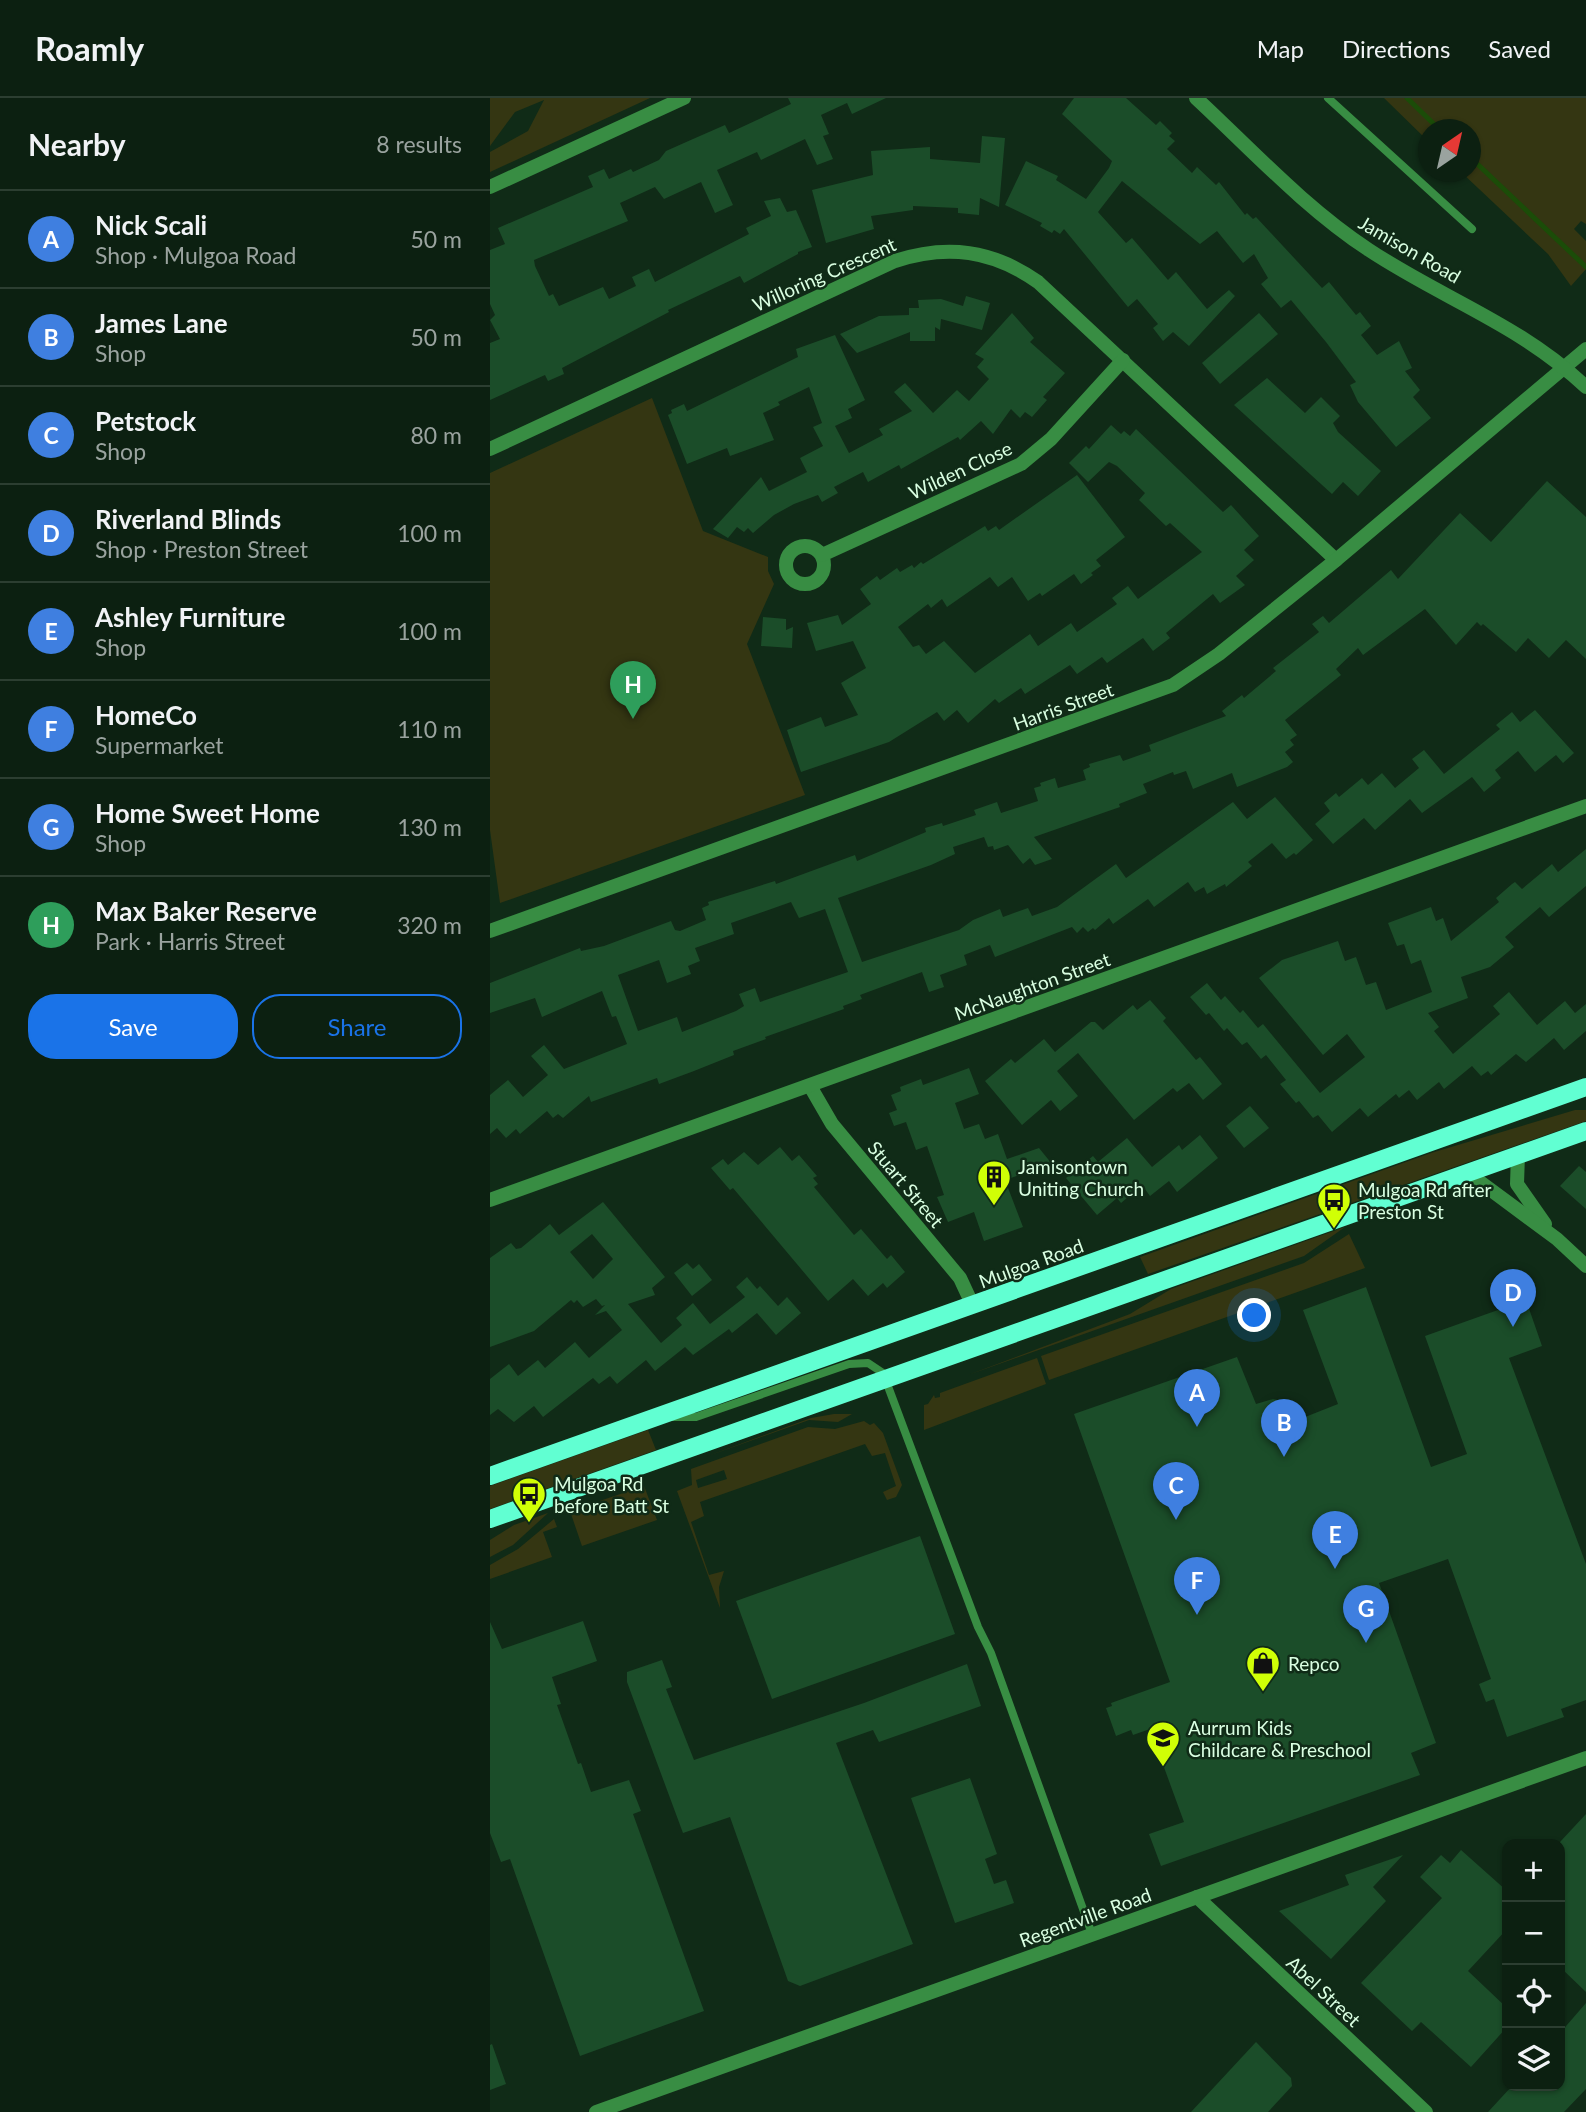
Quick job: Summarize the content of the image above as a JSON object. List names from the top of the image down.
{
  "streets": {
    "main road": ["Mulgoa Road"],
    "street": [
      "Jamison Road",
      "Willoring Crescent",
      "Wilden Close",
      "Harris Street",
      "McNaughton Street",
      "Stuart Street",
      "Regentville Road",
      "Abel Street"
    ]
  },
  "crossings": [
    ["Jamison Road", "Harris Street"],
    ["Willoring Crescent", "Wilden Close"],
    ["Willoring Crescent", "Harris Street"],
    ["McNaughton Street", "Stuart Street"],
    ["Stuart Street", "Mulgoa Road"],
    ["Regentville Road", "Abel Street"]
  ],
  "places": {
    "building": ["Jamisontown Uniting Church"],
    "bus stop": ["Mulgoa Rd after Preston St", "Mulgoa Rd before Batt St"],
    "shop": ["Repco"],
    "school or university": ["Aurrum Kids Childcare & Preschool"]
  },
  "north": "top right",
  "page": {
    "header": "Roamly",
    "nav": ["Map", "Directions", "Saved"],
    "heading": ["Nearby", "8 results"],
    "list": [
      {
        "mark": "A",
        "name": "Nick Scali",
        "note": "Shop · Mulgoa Road",
        "value": "50 m"
      },
      {
        "mark": "B",
        "name": "James Lane",
        "note": "Shop",
        "value": "50 m"
      },
      {
        "mark": "C",
        "name": "Petstock",
        "note": "Shop",
        "value": "80 m"
      },
      {
        "mark": "D",
        "name": "Riverland Blinds",
        "note": "Shop · Preston Street",
        "value": "100 m"
      },
      {
        "mark": "E",
        "name": "Ashley Furniture",
        "note": "Shop",
        "value": "100 m"
      },
      {
        "mark": "F",
        "name": "HomeCo",
        "note": "Supermarket",
        "value": "110 m"
      },
      {
        "mark": "G",
        "name": "Home Sweet Home",
        "note": "Shop",
        "value": "130 m"
      },
      {
        "mark": "H",
        "name": "Max Baker Reserve",
        "note": "Park · Harris Street",
        "value": "320 m"
      }
    ],
    "pins": [
      "H",
      "D",
      "A",
      "B",
      "C",
      "E",
      "F",
      "G"
    ],
    "buttons": ["Save", "Share"],
    "map_buttons": ["+", "−"]
  }
}
